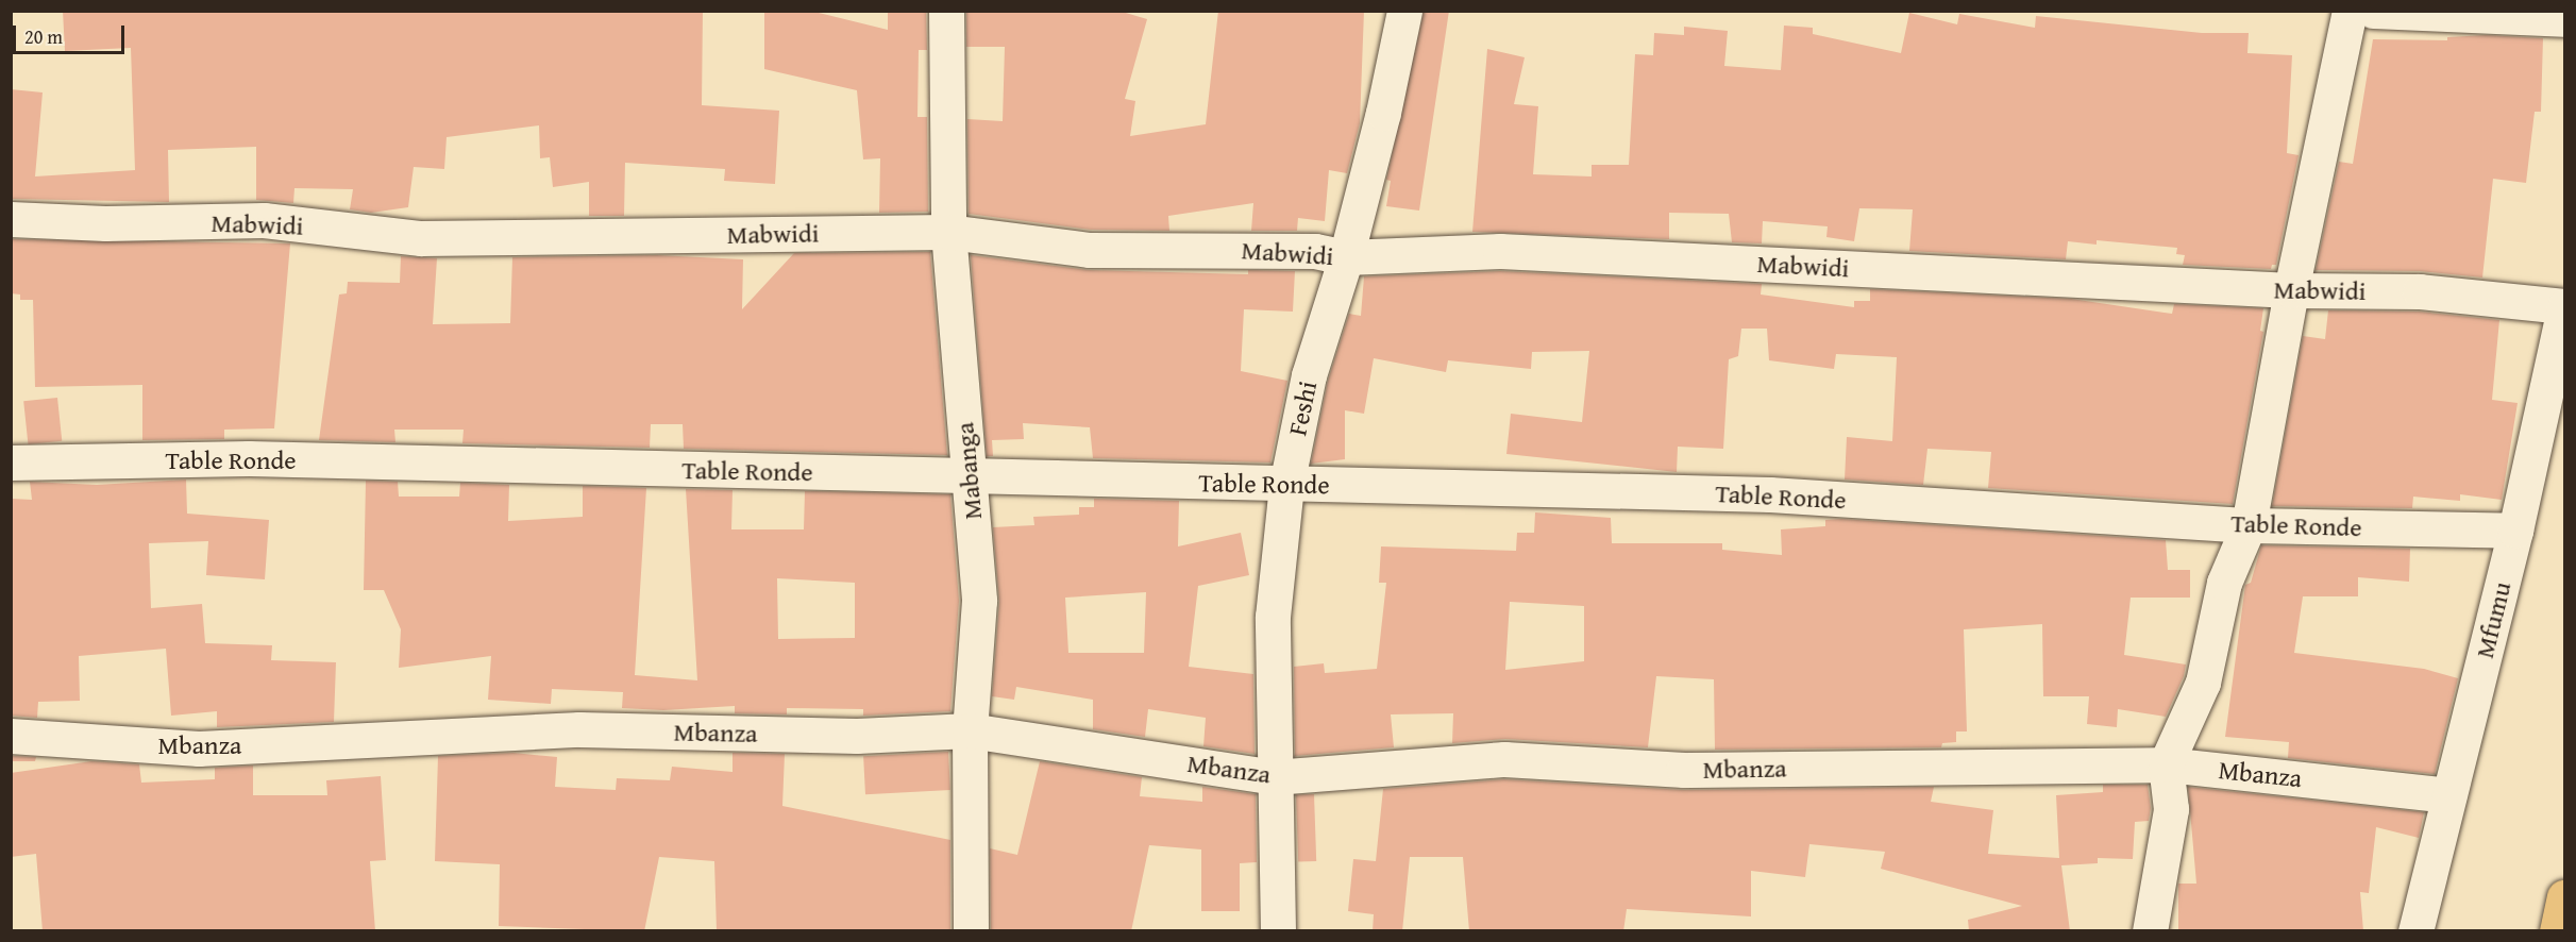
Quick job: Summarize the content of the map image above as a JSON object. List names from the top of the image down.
{
  "streets": {
    "street": [
      "Mabwidi",
      "Feshi",
      "Table Ronde",
      "Mabanga",
      "Mfumu",
      "Mbanza"
    ]
  },
  "crossings": [
    ["Mabwidi", "Feshi"],
    ["Mabwidi", "Mabanga"],
    ["Mabwidi", "Mfumu"],
    ["Feshi", "Table Ronde"],
    ["Feshi", "Mbanza"],
    ["Table Ronde", "Mabanga"],
    ["Table Ronde", "Mfumu"],
    ["Mabanga", "Mbanza"],
    ["Mfumu", "Mbanza"]
  ],
  "scale_bar": "20 m"
}
